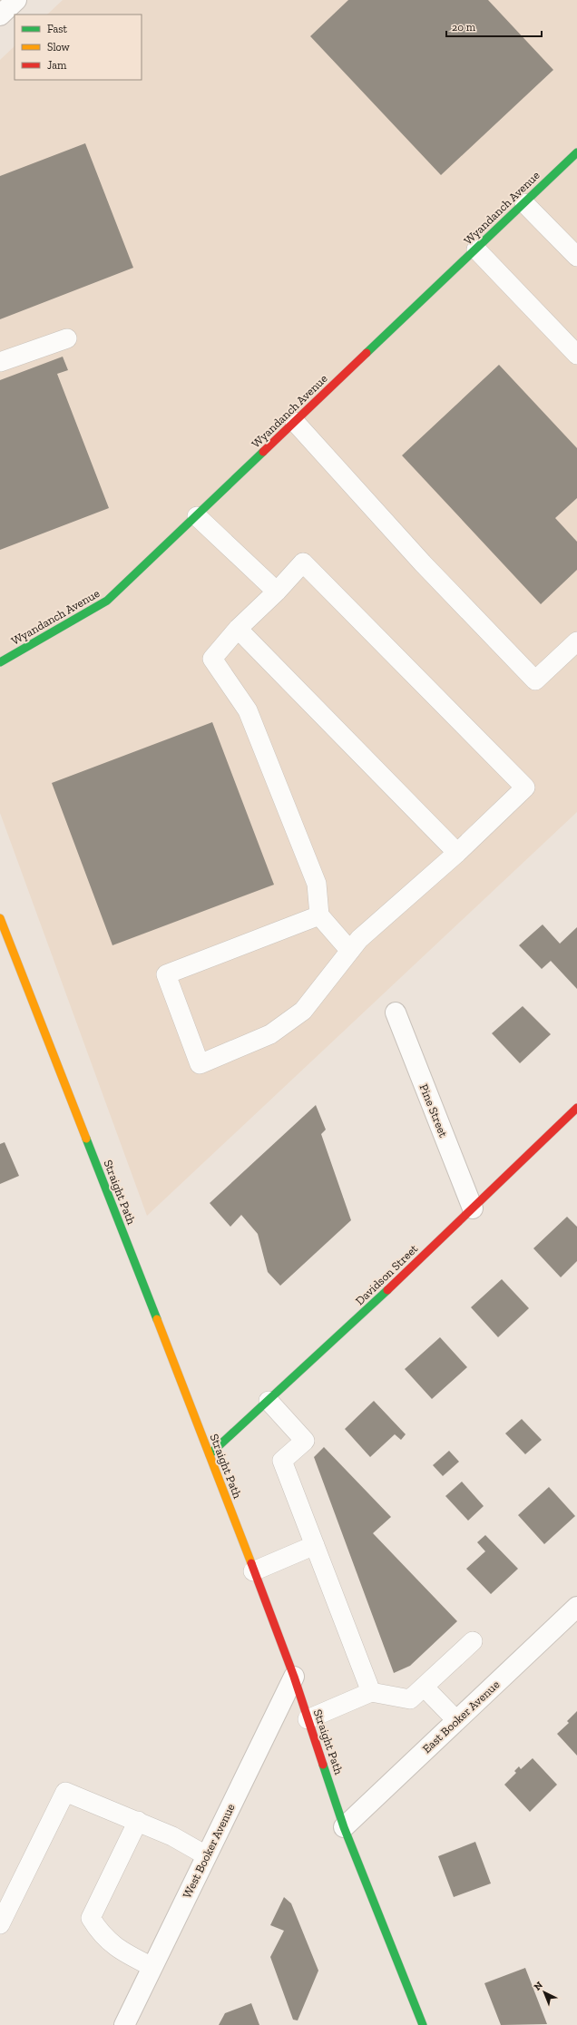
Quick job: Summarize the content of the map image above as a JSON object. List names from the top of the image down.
{
  "streets": {
    "street": [
      "Wyandanch Avenue",
      "Pine Street",
      "Straight Path",
      "Davidson Street",
      "East Booker Avenue",
      "West Booker Avenue"
    ]
  },
  "crossings": [
    ["Pine Street", "Davidson Street"],
    ["Straight Path", "Davidson Street"],
    ["Straight Path", "East Booker Avenue"],
    ["Straight Path", "West Booker Avenue"]
  ],
  "legend": ["Fast", "Slow", "Jam"],
  "scale_bar": "20 m",
  "north": "top left"
}
